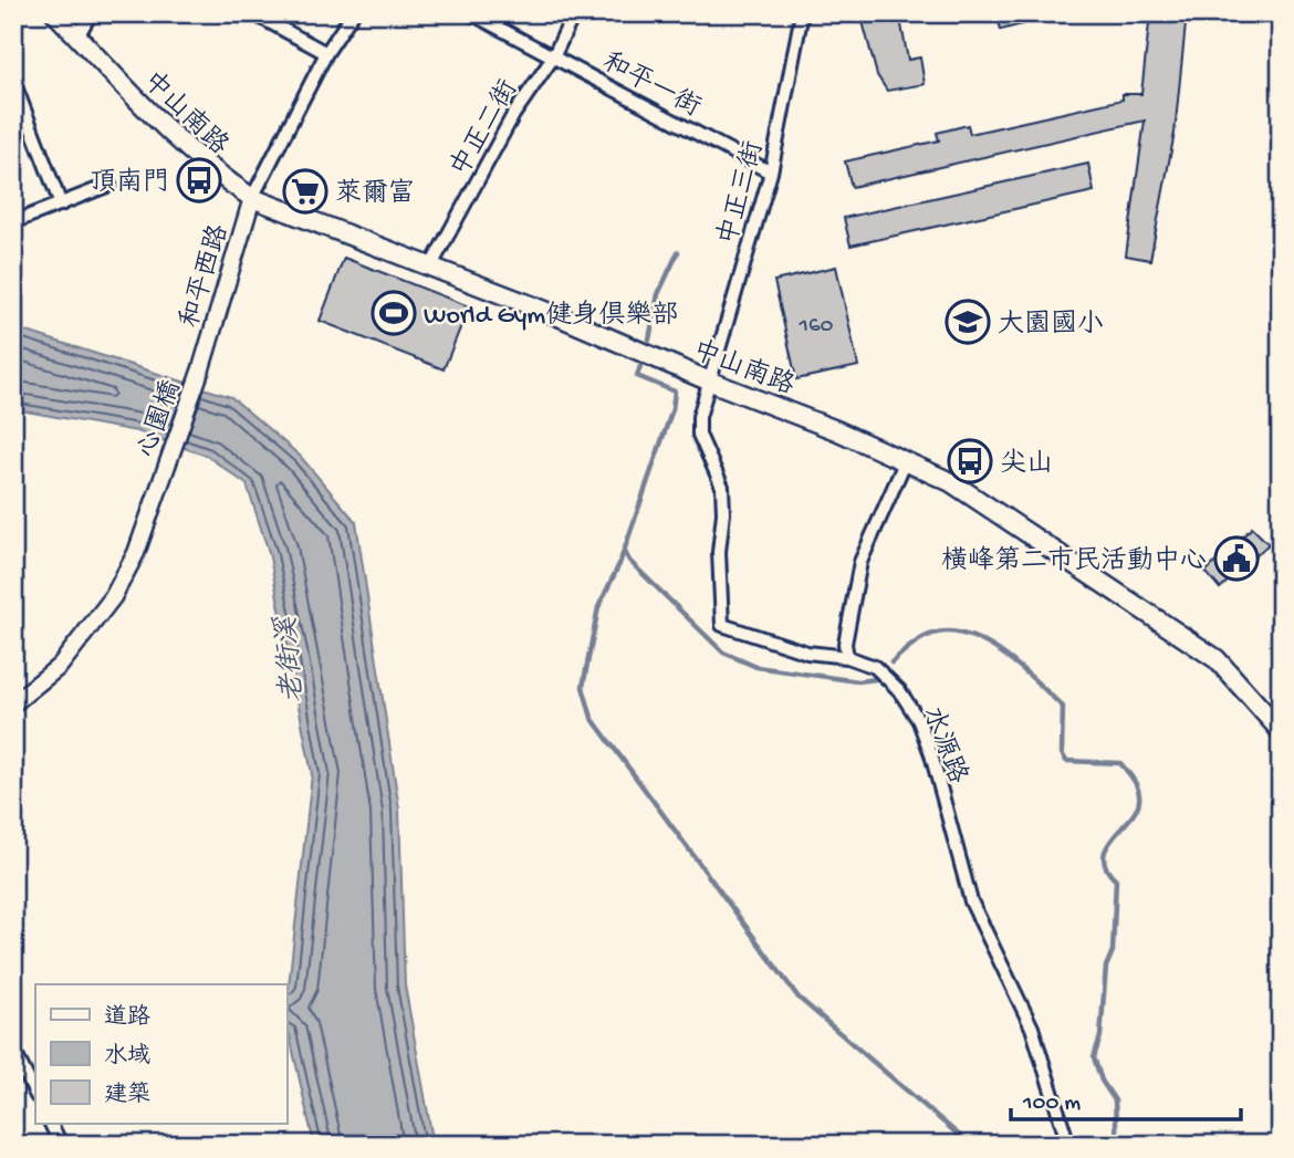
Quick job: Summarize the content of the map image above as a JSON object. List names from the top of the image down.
{
  "streets": {
    "main road": ["中山南路"],
    "street": [
      "和平一街",
      "中正二街",
      "中正三街",
      "和平西路",
      "心園橋",
      "水源路"
    ]
  },
  "crossings": [
    ["和平一街", "中正二街"],
    ["和平一街", "中正三街"],
    ["中山南路", "中正二街"],
    ["中山南路", "中正三街"],
    ["中山南路", "和平西路"],
    ["中山南路", "水源路"],
    ["中正三街", "水源路"],
    ["和平西路", "心園橋"]
  ],
  "water": ["老街溪"],
  "places": {
    "bus stop": ["頂南門", "尖山"],
    "supermarket": ["萊爾富"],
    "sports": ["World Gym健身俱樂部"],
    "school or university": ["大園國小"],
    "public building": ["橫峰第二市民活動中心"]
  },
  "house_numbers": ["160"],
  "legend": ["道路", "水域", "建築"],
  "scale_bar": "100 m"
}
